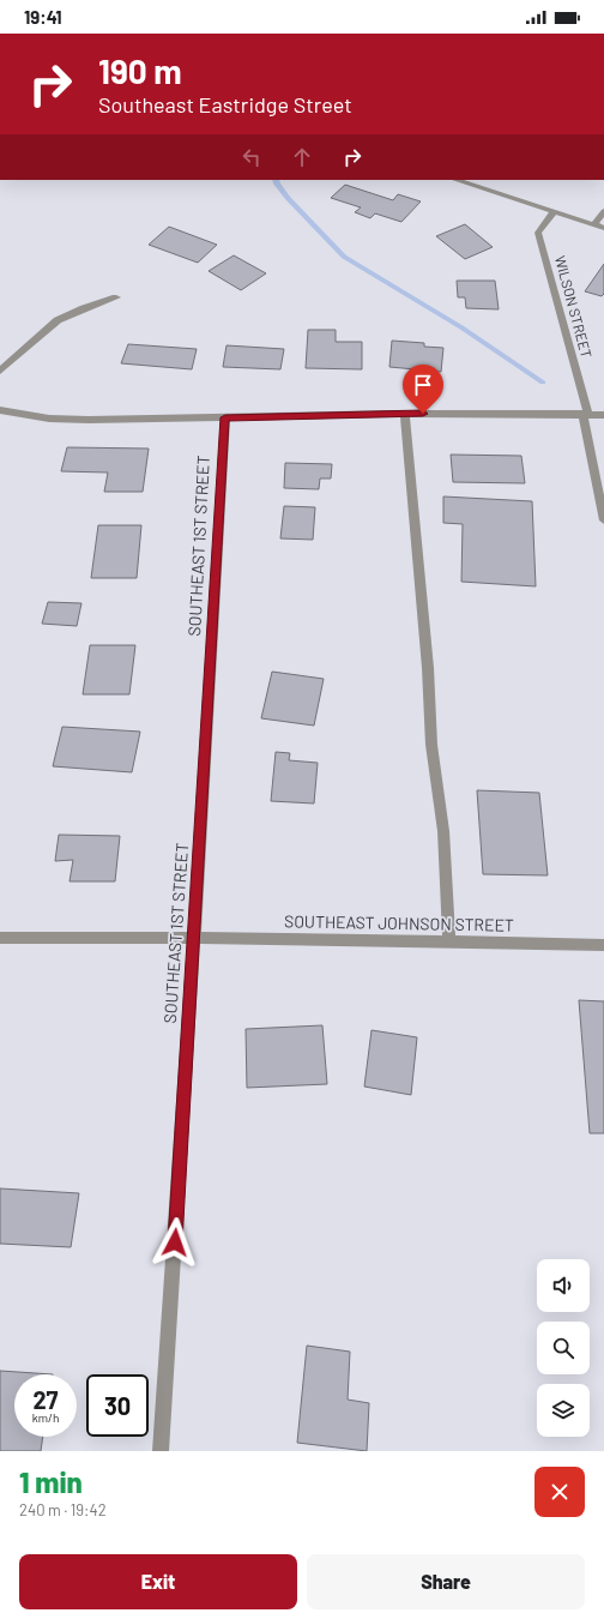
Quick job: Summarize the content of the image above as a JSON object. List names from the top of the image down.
{
  "streets": {
    "street": ["WILSON STREET", "SOUTHEAST 1ST STREET", "SOUTHEAST JOHNSON STREET"]
  },
  "crossings": [
    ["SOUTHEAST 1ST STREET", "SOUTHEAST JOHNSON STREET"]
  ],
  "page": {
    "status": "19:41",
    "turn": ["190 m", "Southeast Eastridge Street"],
    "speed": "27 km/h",
    "limit": "30",
    "heading": ["1 min", "240 m · 19:42"],
    "buttons": ["Exit", "Share"]
  }
}
